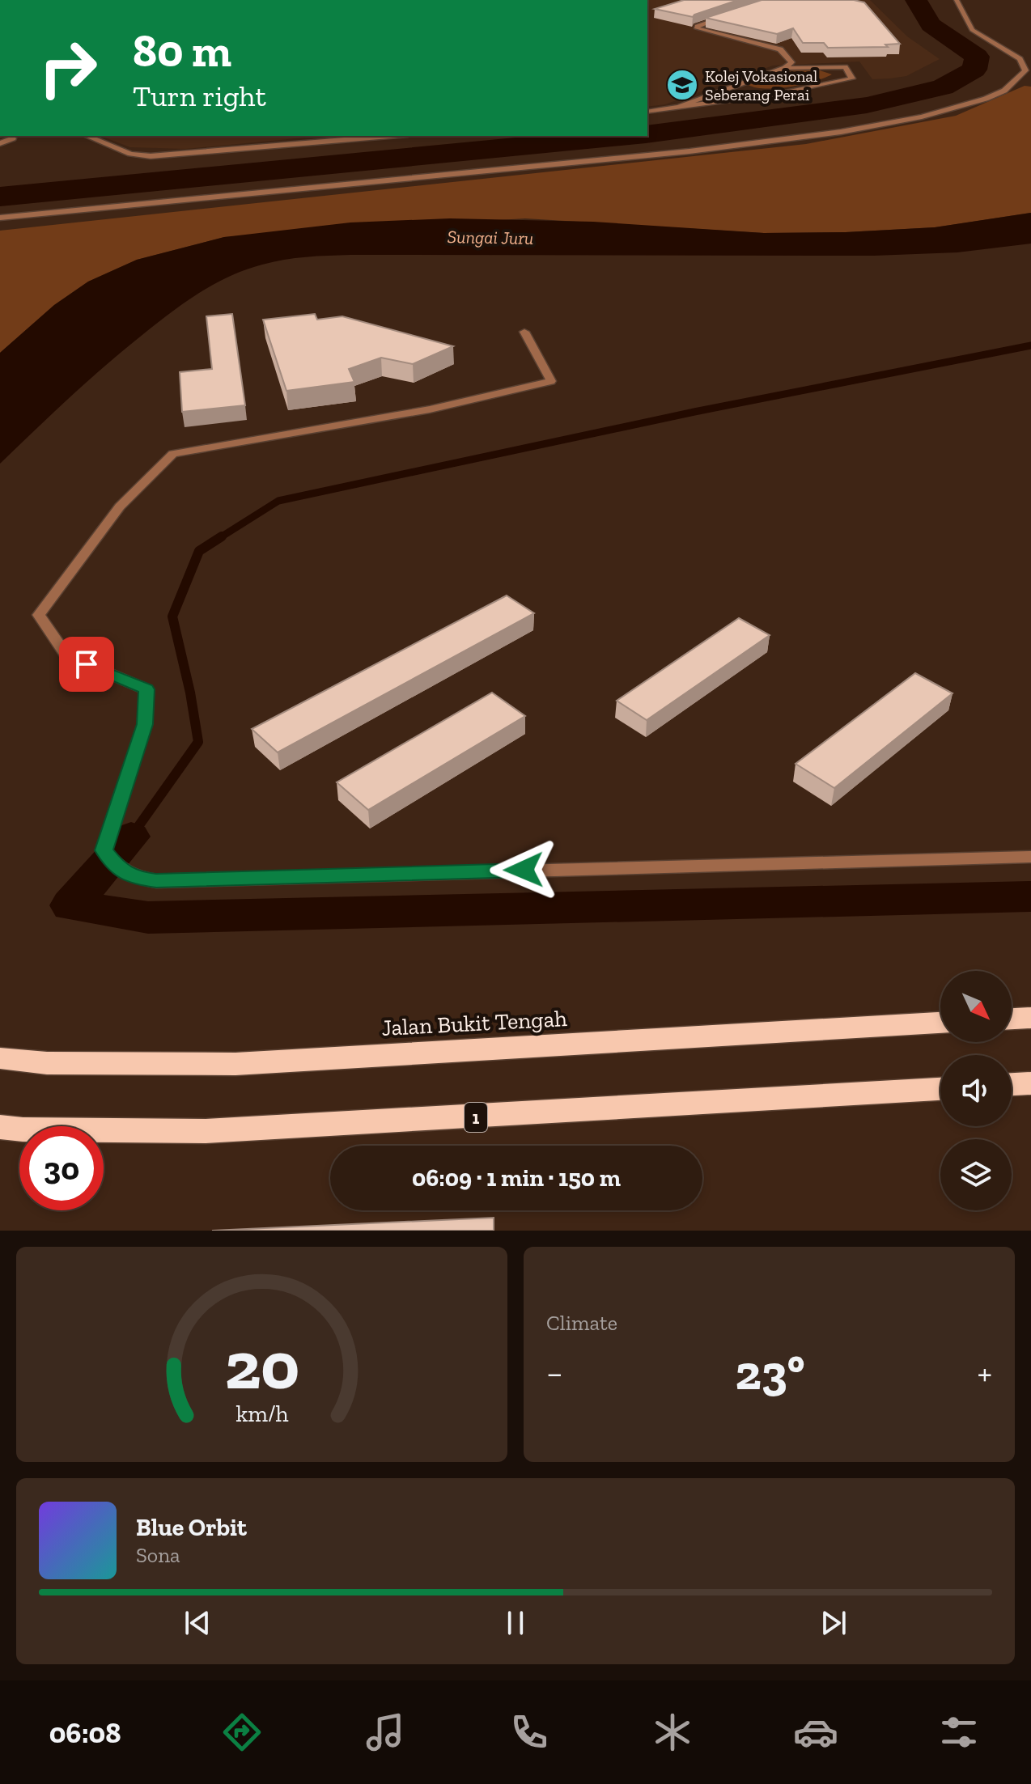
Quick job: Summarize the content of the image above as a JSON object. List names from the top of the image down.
{
  "streets": {
    "highway": ["Jalan Bukit Tengah", "1"]
  },
  "water": ["Sungai Juru"],
  "places": {
    "school or university": ["Kolej Vokasional Seberang Perai"]
  },
  "north": "bottom right",
  "page": {
    "turn": ["80 m", "Turn right"],
    "limit": "30",
    "trip": "06:09 · 1 min · 150 m",
    "tile": "Climate",
    "heat": ["−", "23°", "+"],
    "song": ["Blue Orbit", "Sona"],
    "tabs": "06:08",
    "gauge": ["20", "km/h"]
  }
}
